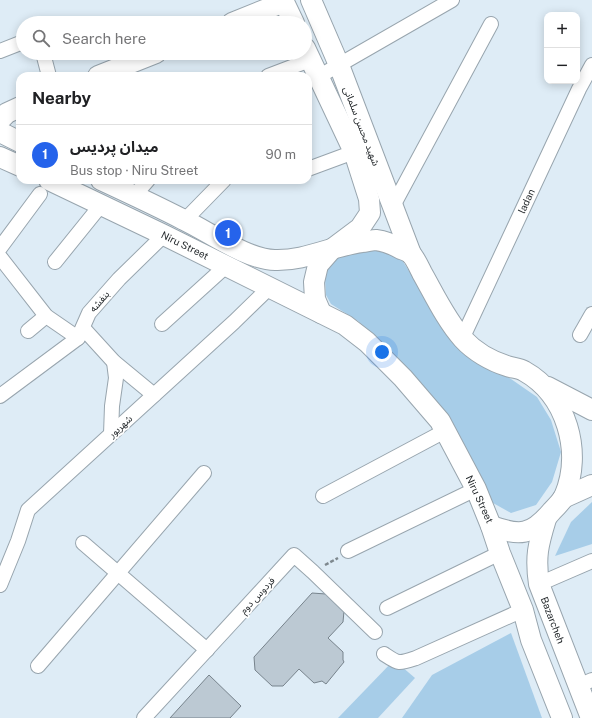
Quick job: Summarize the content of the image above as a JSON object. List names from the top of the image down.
{
  "streets": {
    "main road": ["شهید محسن سلمانی", "Niru Street", "Bazarcheh"],
    "street": [
      "ladan",
      "بنفشه",
      "شهریور",
      "فردوس دوم"
    ]
  },
  "crossings": [
    ["شهید محسن سلمانی", "Niru Street"],
    ["ladan", "Niru Street"],
    ["Niru Street", "بنفشه"],
    ["Niru Street", "شهریور"],
    ["Niru Street", "Bazarcheh"]
  ],
  "page": {
    "map_buttons": ["+", "−"],
    "search": "Search here",
    "heading": "Nearby",
    "list": [
      {
        "mark": "1",
        "name": "میدان پردیس",
        "note": "Bus stop · Niru Street",
        "value": "90 m"
      }
    ],
    "pins": "1"
  }
}
